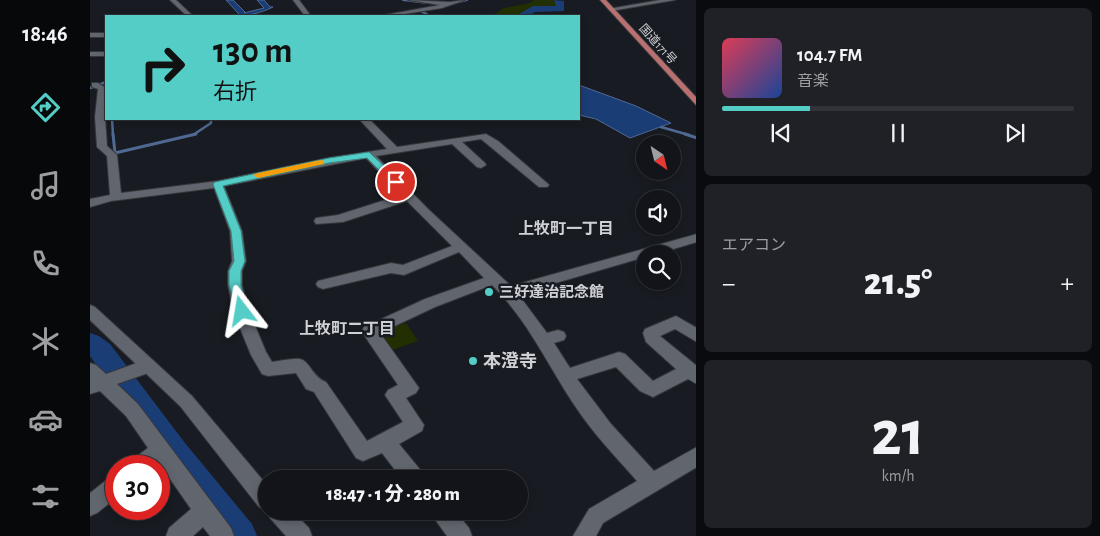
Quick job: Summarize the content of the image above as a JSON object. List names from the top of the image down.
{
  "streets": {
    "highway": ["国道171号"]
  },
  "districts": ["上牧町一丁目", "上牧町二丁目"],
  "places": ["三好達治記念館", "本澄寺"],
  "north": "bottom right",
  "page": {
    "tabs": "18:46",
    "turn": ["130 m", "右折"],
    "song": ["104.7 FM", "音楽"],
    "tile": [
      "エアコン",
      ["21", "km/h"]
    ],
    "heat": ["−", "21.5°", "+"],
    "limit": "30",
    "trip": "18:47 · 1 分 · 280 m"
  }
}
